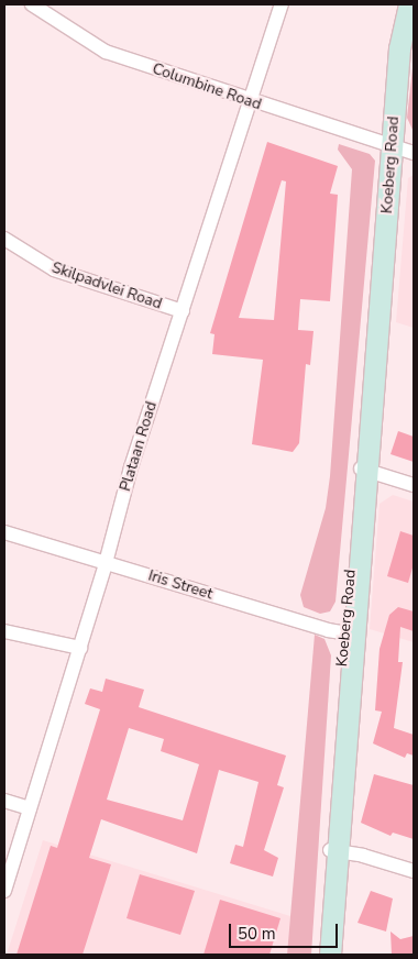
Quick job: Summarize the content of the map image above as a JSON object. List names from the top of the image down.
{
  "streets": {
    "main road": ["Koeberg Road"],
    "street": [
      "Columbine Road",
      "Skilpadvlei Road",
      "Plataan Road",
      "Iris Street"
    ]
  },
  "crossings": [
    ["Columbine Road", "Koeberg Road"],
    ["Columbine Road", "Plataan Road"],
    ["Koeberg Road", "Iris Street"],
    ["Skilpadvlei Road", "Plataan Road"],
    ["Plataan Road", "Iris Street"]
  ],
  "scale_bar": "50 m"
}
